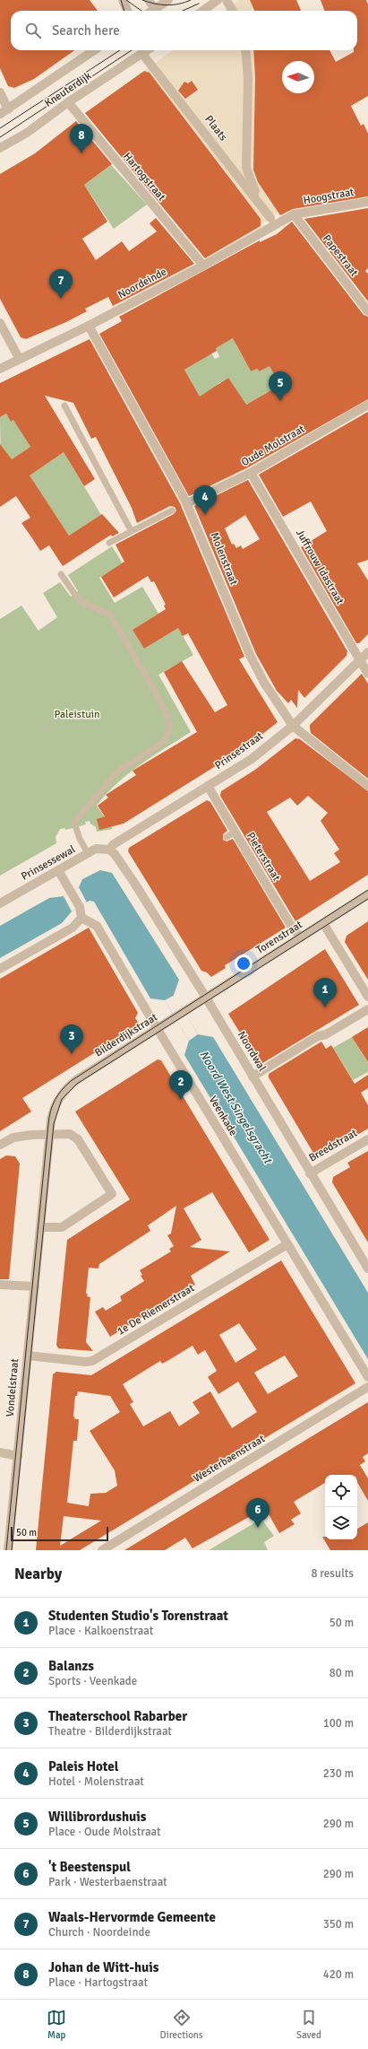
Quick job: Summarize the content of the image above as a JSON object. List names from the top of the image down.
{
  "streets": {
    "street": [
      "Kneuterdijk",
      "Plaats",
      "Hartogstraat",
      "Hoogstraat",
      "Papestraat",
      "Noordeinde",
      "Oude Molstraat",
      "Molenstraat",
      "Juffrouw Idastraat",
      "Prinsestraat",
      "Pieterstraat",
      "Prinsessewal",
      "Torenstraat",
      "Bilderdijkstraat",
      "Noordwal",
      "Veenkade",
      "Breedstraat",
      "1e De Riemerstraat",
      "Vondelstraat",
      "Westerbaenstraat"
    ]
  },
  "crossings": [
    ["Kneuterdijk", "Hartogstraat"],
    ["Plaats", "Noordeinde"],
    ["Hartogstraat", "Noordeinde"],
    ["Hoogstraat", "Papestraat"],
    ["Hoogstraat", "Noordeinde"],
    ["Papestraat", "Noordeinde"],
    ["Noordeinde", "Molenstraat"],
    ["Oude Molstraat", "Molenstraat"],
    ["Oude Molstraat", "Juffrouw Idastraat"],
    ["Molenstraat", "Prinsestraat"],
    ["Juffrouw Idastraat", "Prinsestraat"],
    ["Prinsestraat", "Pieterstraat"],
    ["Prinsestraat", "Prinsessewal"],
    ["Prinsestraat", "Noordwal"],
    ["Pieterstraat", "Torenstraat"],
    ["Prinsessewal", "Noordwal"],
    ["Torenstraat", "Bilderdijkstraat"],
    ["Torenstraat", "Noordwal"],
    ["Bilderdijkstraat", "Veenkade"],
    ["Bilderdijkstraat", "Vondelstraat"],
    ["Noordwal", "Breedstraat"],
    ["Veenkade", "1e De Riemerstraat"],
    ["1e De Riemerstraat", "Vondelstraat"]
  ],
  "water": ["Noord West Singelsgracht"],
  "parks": ["Paleistuin"],
  "scale_bar": "50 m",
  "north": "left",
  "page": {
    "search": "Search here",
    "pins": [
      "8",
      "7",
      "5",
      "4",
      "1",
      "3",
      "2",
      "6"
    ],
    "scale": "50 m",
    "heading": ["Nearby", "8 results"],
    "list": [
      {
        "mark": "1",
        "name": "Studenten Studio's Torenstraat",
        "note": "Place · Kalkoenstraat",
        "value": "50 m"
      },
      {
        "mark": "2",
        "name": "Balanzs",
        "note": "Sports · Veenkade",
        "value": "80 m"
      },
      {
        "mark": "3",
        "name": "Theaterschool Rabarber",
        "note": "Theatre · Bilderdijkstraat",
        "value": "100 m"
      },
      {
        "mark": "4",
        "name": "Paleis Hotel",
        "note": "Hotel · Molenstraat",
        "value": "230 m"
      },
      {
        "mark": "5",
        "name": "Willibrordushuis",
        "note": "Place · Oude Molstraat",
        "value": "290 m"
      },
      {
        "mark": "6",
        "name": "'t Beestenspul",
        "note": "Park · Westerbaenstraat",
        "value": "290 m"
      },
      {
        "mark": "7",
        "name": "Waals-Hervormde Gemeente",
        "note": "Church · Noordeinde",
        "value": "350 m"
      },
      {
        "mark": "8",
        "name": "Johan de Witt-huis",
        "note": "Place · Hartogstraat",
        "value": "420 m"
      }
    ],
    "nav": ["Map", "Directions", "Saved"]
  }
}
